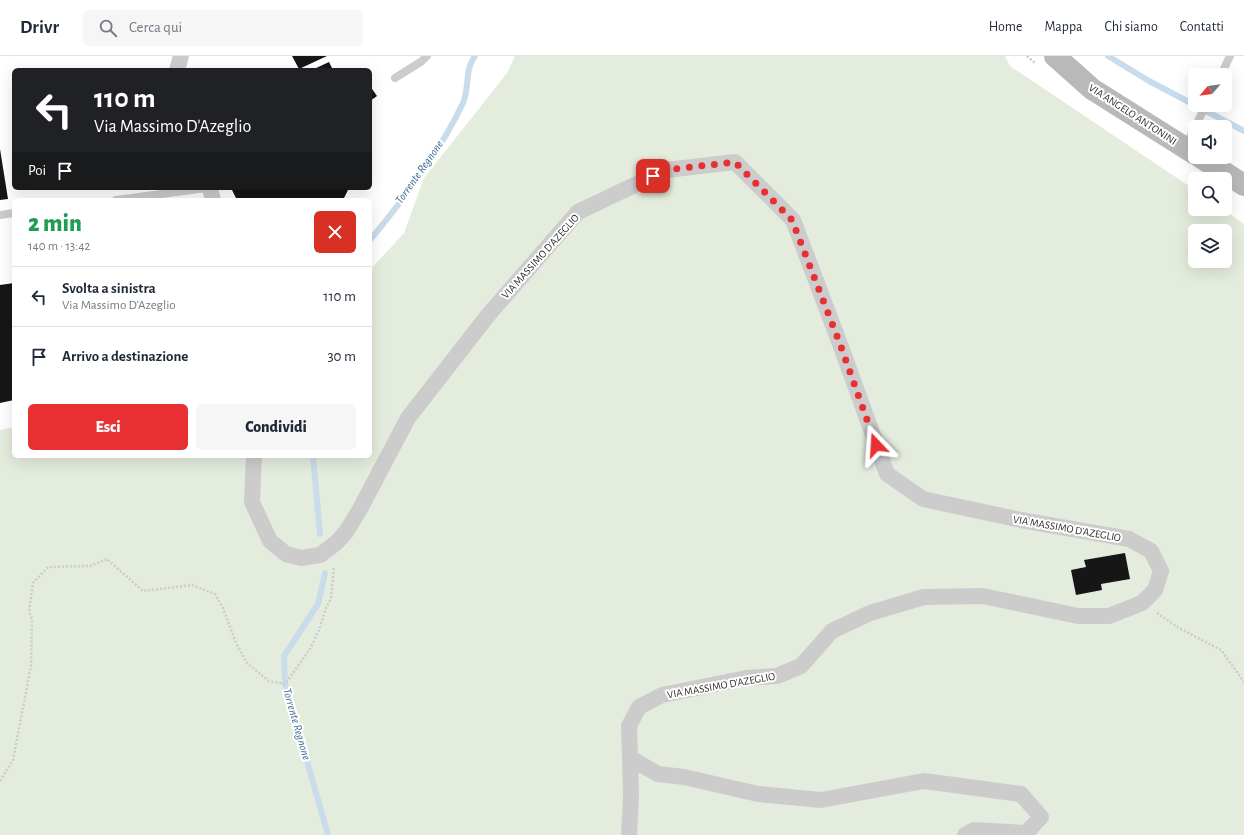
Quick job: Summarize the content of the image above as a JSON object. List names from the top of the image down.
{
  "streets": {
    "main road": ["VIA ANGELO ANTONINI"],
    "street": ["VIA MASSIMO D'AZEGLIO"]
  },
  "water": ["Torrente Regnone"],
  "north": "bottom left",
  "page": {
    "header": "Drivr",
    "search": "Cerca qui",
    "nav": [
      "Home",
      "Mappa",
      "Chi siamo",
      "Contatti"
    ],
    "turn": ["110 m", "Via Massimo D'Azeglio"],
    "then": "Poi",
    "heading": ["2 min", "140 m · 13:42"],
    "list": [
      {
        "name": "Svolta a sinistra",
        "note": "Via Massimo D'Azeglio",
        "value": "110 m"
      },
      {
        "name": "Arrivo a destinazione",
        "value": "30 m"
      }
    ],
    "buttons": ["Esci", "Condividi"]
  }
}
